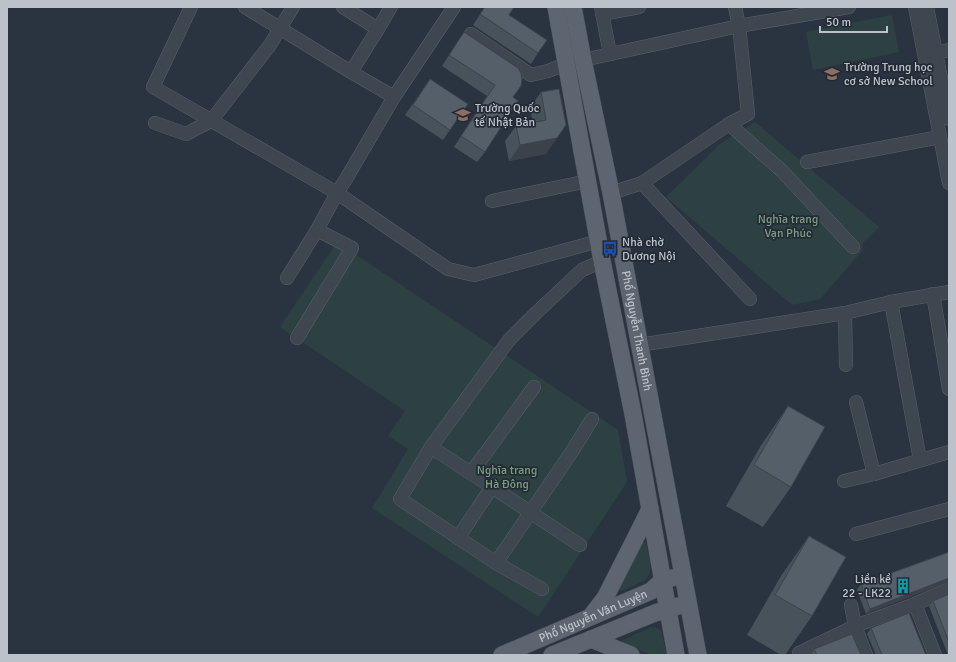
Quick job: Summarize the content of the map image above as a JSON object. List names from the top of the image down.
{
  "streets": {
    "main road": ["Phố Nguyễn Thanh Bình", "Phố Nguyễn Văn Luyện"]
  },
  "crossings": [
    ["Phố Nguyễn Thanh Bình", "Phố Nguyễn Văn Luyện"]
  ],
  "parks": ["Nghĩa trang Vạn Phúc", "Nghĩa trang Hà Đông"],
  "places": {
    "school or university": ["Trường Trung học cơ sở New School", "Trường Quốc tế Nhật Bản"],
    "bus stop": ["Nhà chờ Dương Nội"],
    "building": ["Liền kề 22 - LK22"]
  },
  "scale_bar": "50 m"
}
